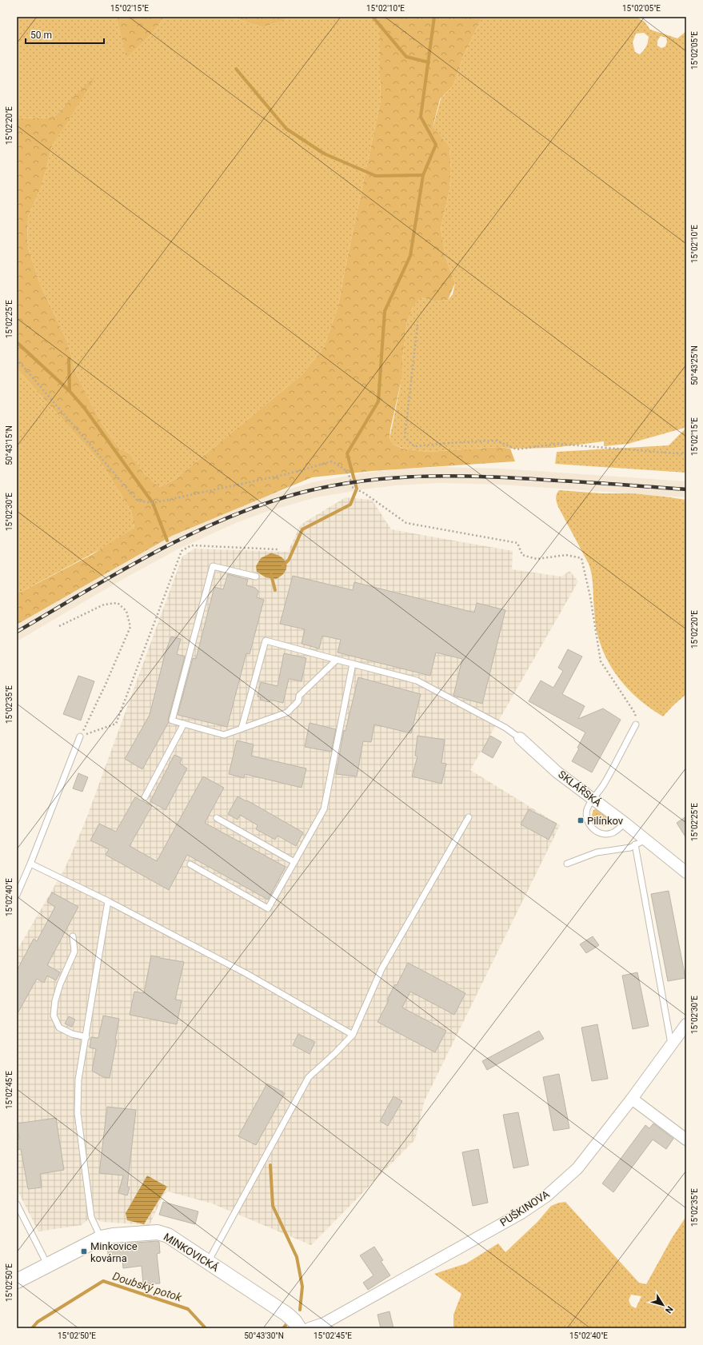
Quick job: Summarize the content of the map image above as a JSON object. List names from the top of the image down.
{
  "streets": {
    "street": ["SKLÁŘSKÁ", "PUŠKINOVA", "MINKOVICKÁ"]
  },
  "water": ["Doubský potok"],
  "places": {
    "transit": ["Pilínkov", "Minkovice kovárna"]
  },
  "scale_bar": "50 m",
  "north": "bottom right",
  "coordinates": [
    "15°02'15\"E",
    "15°02'10\"E",
    "15°02'05\"E",
    "15°02'20\"E",
    "15°02'25\"E",
    "50°43'25\"N",
    "50°43'15\"N",
    "15°02'30\"E",
    "15°02'35\"E",
    "15°02'40\"E",
    "15°02'45\"E",
    "15°02'50\"E",
    "50°43'30\"N"
  ]
}
